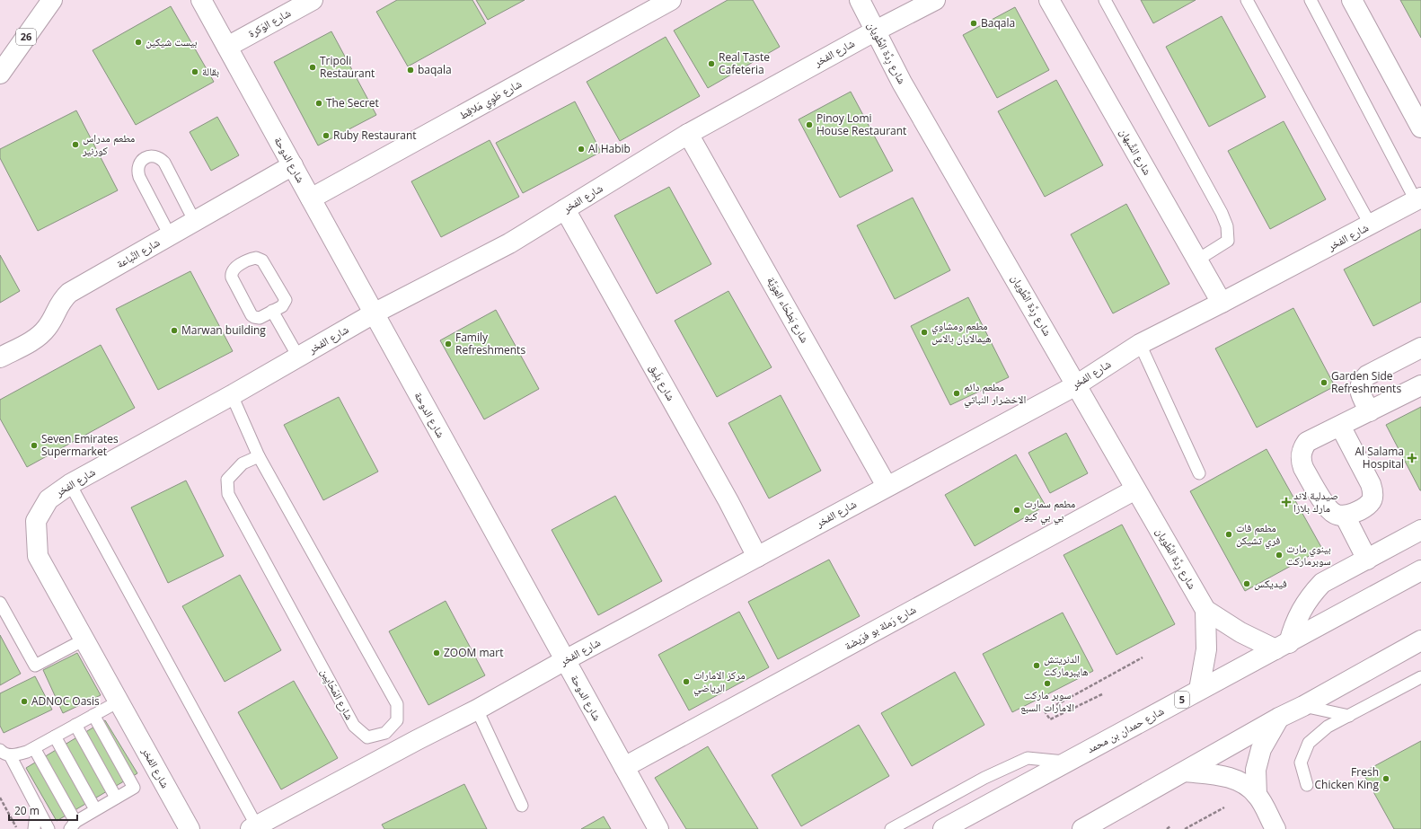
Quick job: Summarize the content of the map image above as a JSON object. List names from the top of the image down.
{
  "streets": {
    "street": [
      "شارع الوَكرة",
      "26",
      "شارع الفخر",
      "شارع رِدَّة الطِّويان",
      "شارع طَوِي مَلاقِط",
      "شارع الشَّبهان",
      "شارع الدوحة",
      "شارع النَّباعة",
      "شارع بَطحَاء العِوَيَّة",
      "شارع بِلَيق",
      "شارع رَملة بو فرَيضة",
      "5",
      "شارع حمدان بن محمد"
    ],
    "lane": ["شارع المَحَايِين"]
  },
  "crossings": [
    ["شارع الوَكرة", "شارع الدوحة"],
    ["شارع الفخر", "شارع رِدَّة الطِّويان"],
    ["شارع الفخر", "شارع الشَّبهان"],
    ["شارع الفخر", "شارع الدوحة"],
    ["شارع الفخر", "شارع بَطحَاء العِوَيَّة"],
    ["شارع الفخر", "شارع بِلَيق"],
    ["شارع الفخر", "شارع المَحَايِين"],
    ["شارع رِدَّة الطِّويان", "شارع رَملة بو فرَيضة"],
    ["شارع رِدَّة الطِّويان", "شارع حمدان بن محمد"],
    ["شارع طَوِي مَلاقِط", "شارع الدوحة"],
    ["شارع الدوحة", "شارع النَّباعة"],
    ["شارع الدوحة", "شارع رَملة بو فرَيضة"]
  ],
  "places": {
    "other": [
      "Baqala",
      "بيست شيكين",
      "Real Taste Cafeteria",
      "Tripoli Restaurant",
      "baqala",
      "بقالة",
      "The Secret",
      "Pinoy Lomi House Restaurant",
      "Ruby Restaurant",
      "مطعم مدراس كورنير",
      "Al Habib",
      "Marwan building",
      "مطعم ومشاوي هيمالايان بالاس",
      "Family Refreshments",
      "Garden Side Refreshments",
      "مطعم دائم الاخضرار النباتي",
      "Seven Emirates Supermarket",
      "مطعم سمارت بي بي كيو",
      "مطعم فات فري تشيكن",
      "بينوي مارت سوبرماركت",
      "فيديكس",
      "ZOOM mart",
      "الدنريتش هايبرماركت",
      "مركز الامارات الرياضي",
      "سوبر ماركت الامارات السبع",
      "ADNOC Oasis",
      "Fresh Chicken King"
    ],
    "health": ["Al Salama Hospital", "صيدلية لاند مارك بلازا"]
  },
  "scale_bar": "20 m"
}
